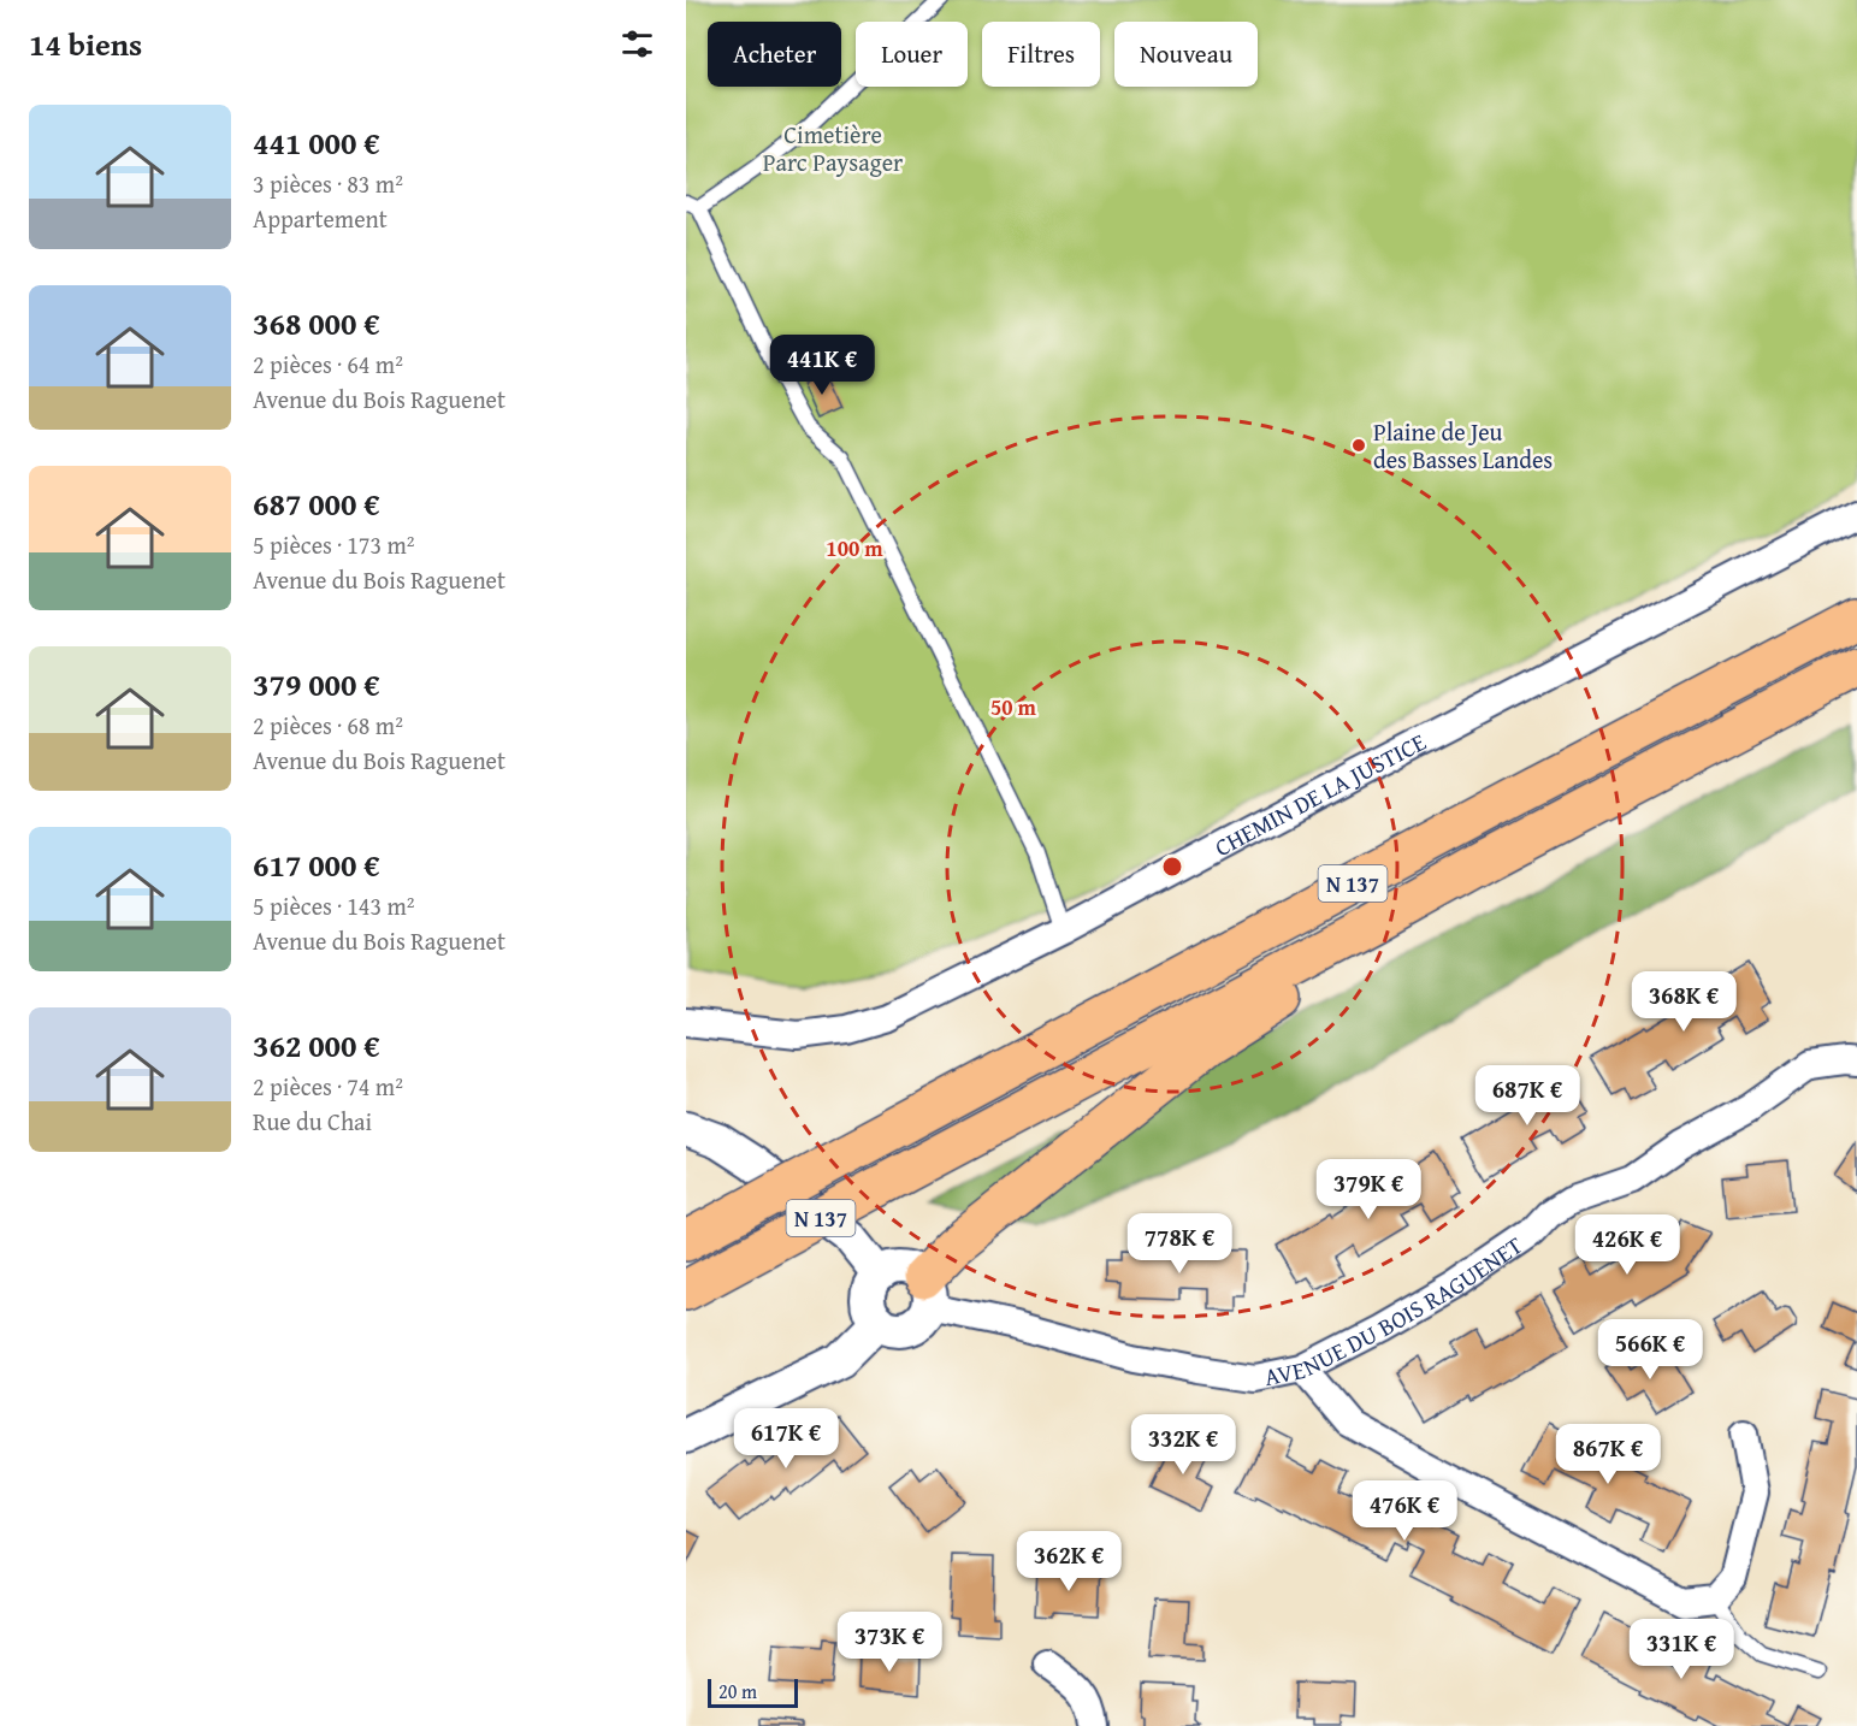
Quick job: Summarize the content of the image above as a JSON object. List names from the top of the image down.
{
  "streets": {
    "highway": ["N 137"],
    "street": ["CHEMIN DE LA JUSTICE", "AVENUE DU BOIS RAGUENET"]
  },
  "parks": ["Cimetière Parc Paysager"],
  "places": ["Plaine de Jeu des Basses Landes"],
  "scale_bar": "20 m",
  "page": {
    "heading": "14 biens",
    "chip": [
      "Acheter",
      "Louer",
      "Filtres",
      "Nouveau"
    ],
    "list": [
      {
        "name": "441 000 €",
        "note": "3 pièces · 83 m² · Appartement"
      },
      {
        "name": "368 000 €",
        "note": "2 pièces · 64 m² · Avenue du Bois Raguenet"
      },
      {
        "name": "687 000 €",
        "note": "5 pièces · 173 m² · Avenue du Bois Raguenet"
      },
      {
        "name": "379 000 €",
        "note": "2 pièces · 68 m² · Avenue du Bois Raguenet"
      },
      {
        "name": "617 000 €",
        "note": "5 pièces · 143 m² · Avenue du Bois Raguenet"
      },
      {
        "name": "362 000 €",
        "note": "2 pièces · 74 m² · Rue du Chai"
      }
    ],
    "price": [
      "441K €",
      "368K €",
      "687K €",
      "379K €",
      "778K €",
      "426K €",
      "566K €",
      "617K €",
      "332K €",
      "867K €",
      "476K €",
      "362K €",
      "373K €",
      "331K €"
    ],
    "scale": "20 m"
  },
  "rings": ["100 m", "50 m"]
}
